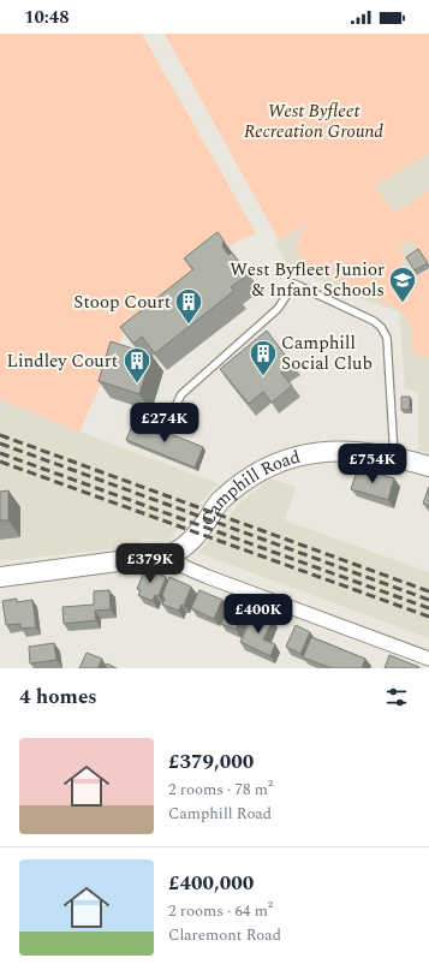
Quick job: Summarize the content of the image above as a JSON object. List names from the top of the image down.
{
  "streets": {
    "street": ["Camphill Road"]
  },
  "parks": ["West Byfleet Recreation Ground"],
  "places": {
    "school or university": ["West Byfleet Junior & Infant Schools"],
    "building": ["Stoop Court", "Camphill Social Club", "Lindley Court"]
  },
  "page": {
    "status": "10:48",
    "price": [
      "£274K",
      "£754K",
      "£379K",
      "£400K"
    ],
    "heading": "4 homes",
    "list": [
      {
        "name": "£379,000",
        "note": "2 rooms · 78 m² · Camphill Road"
      },
      {
        "name": "£400,000",
        "note": "2 rooms · 64 m² · Claremont Road"
      }
    ]
  }
}
